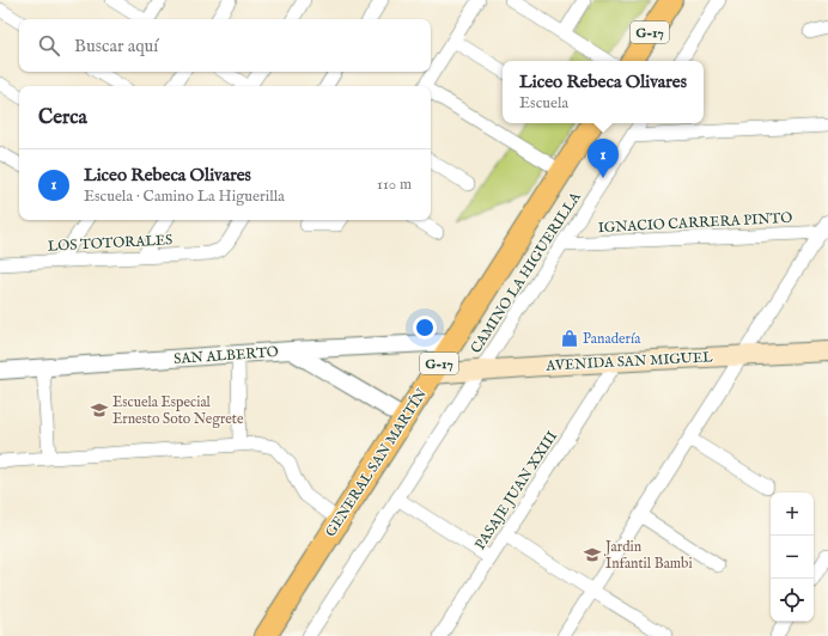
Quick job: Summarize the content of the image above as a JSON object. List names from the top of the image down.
{
  "streets": {
    "main road": ["G-17", "AVENIDA SAN MIGUEL", "GENERAL SAN MARTÍN"],
    "street": [
      "IGNACIO CARRERA PINTO",
      "LOS TOTORALES",
      "CAMINO LA HIGUERILLA",
      "SAN ALBERTO",
      "PASAJE JUAN XXIII"
    ]
  },
  "crossings": [
    ["IGNACIO CARRERA PINTO", "CAMINO LA HIGUERILLA"],
    ["CAMINO LA HIGUERILLA", "AVENIDA SAN MIGUEL"],
    ["SAN ALBERTO", "GENERAL SAN MARTÍN"],
    ["AVENIDA SAN MIGUEL", "GENERAL SAN MARTÍN"],
    ["AVENIDA SAN MIGUEL", "PASAJE JUAN XXIII"]
  ],
  "places": {
    "shop": ["Panadería"],
    "school or university": ["Escuela Especial Ernesto Soto Negrete", "Jardin Infantil Bambi"]
  },
  "page": {
    "search": "Buscar aquí",
    "popup": ["Liceo Rebeca Olivares", "Escuela"],
    "heading": "Cerca",
    "pins": "1",
    "list": [
      {
        "mark": "1",
        "name": "Liceo Rebeca Olivares",
        "note": "Escuela · Camino La Higuerilla",
        "value": "110 m"
      }
    ],
    "map_buttons": ["+", "−"]
  }
}
